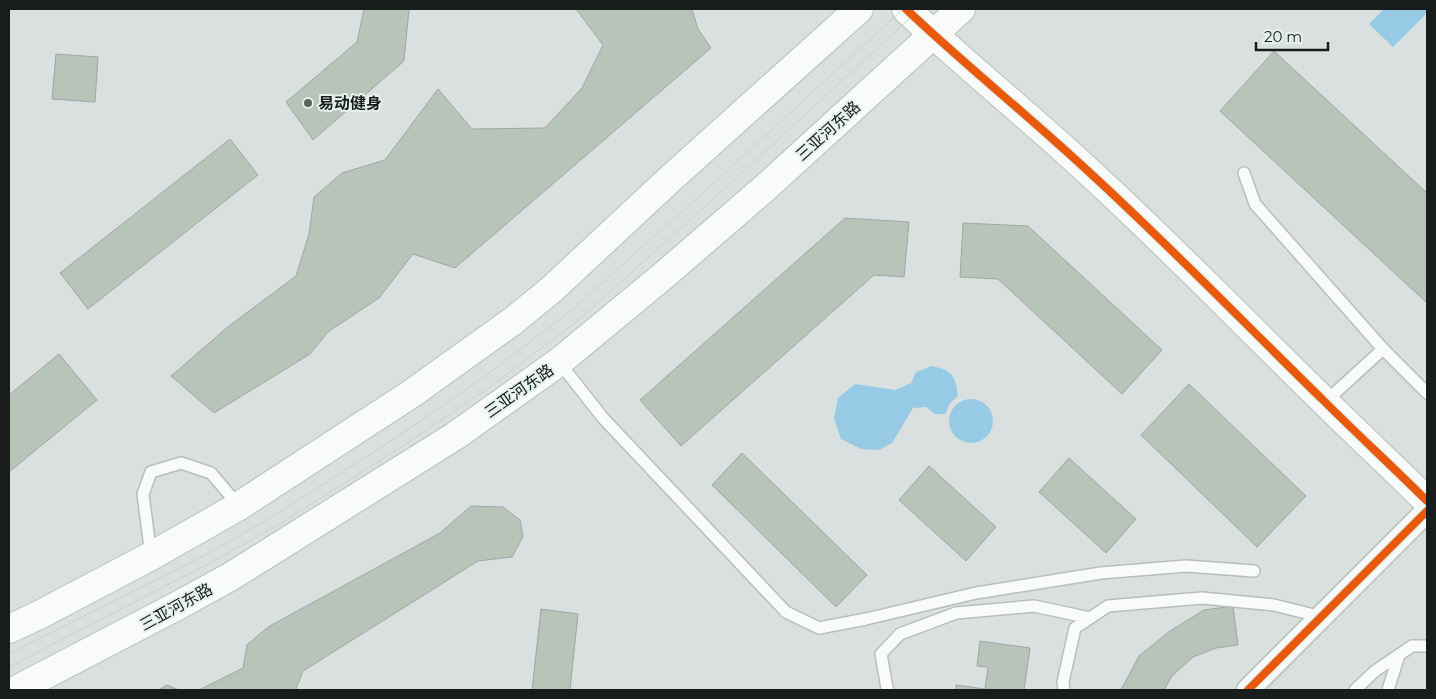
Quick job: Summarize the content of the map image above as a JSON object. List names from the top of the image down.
{
  "streets": {
    "main road": ["三亚河东路"]
  },
  "places": ["易动健身"],
  "scale_bar": "20 m"
}
